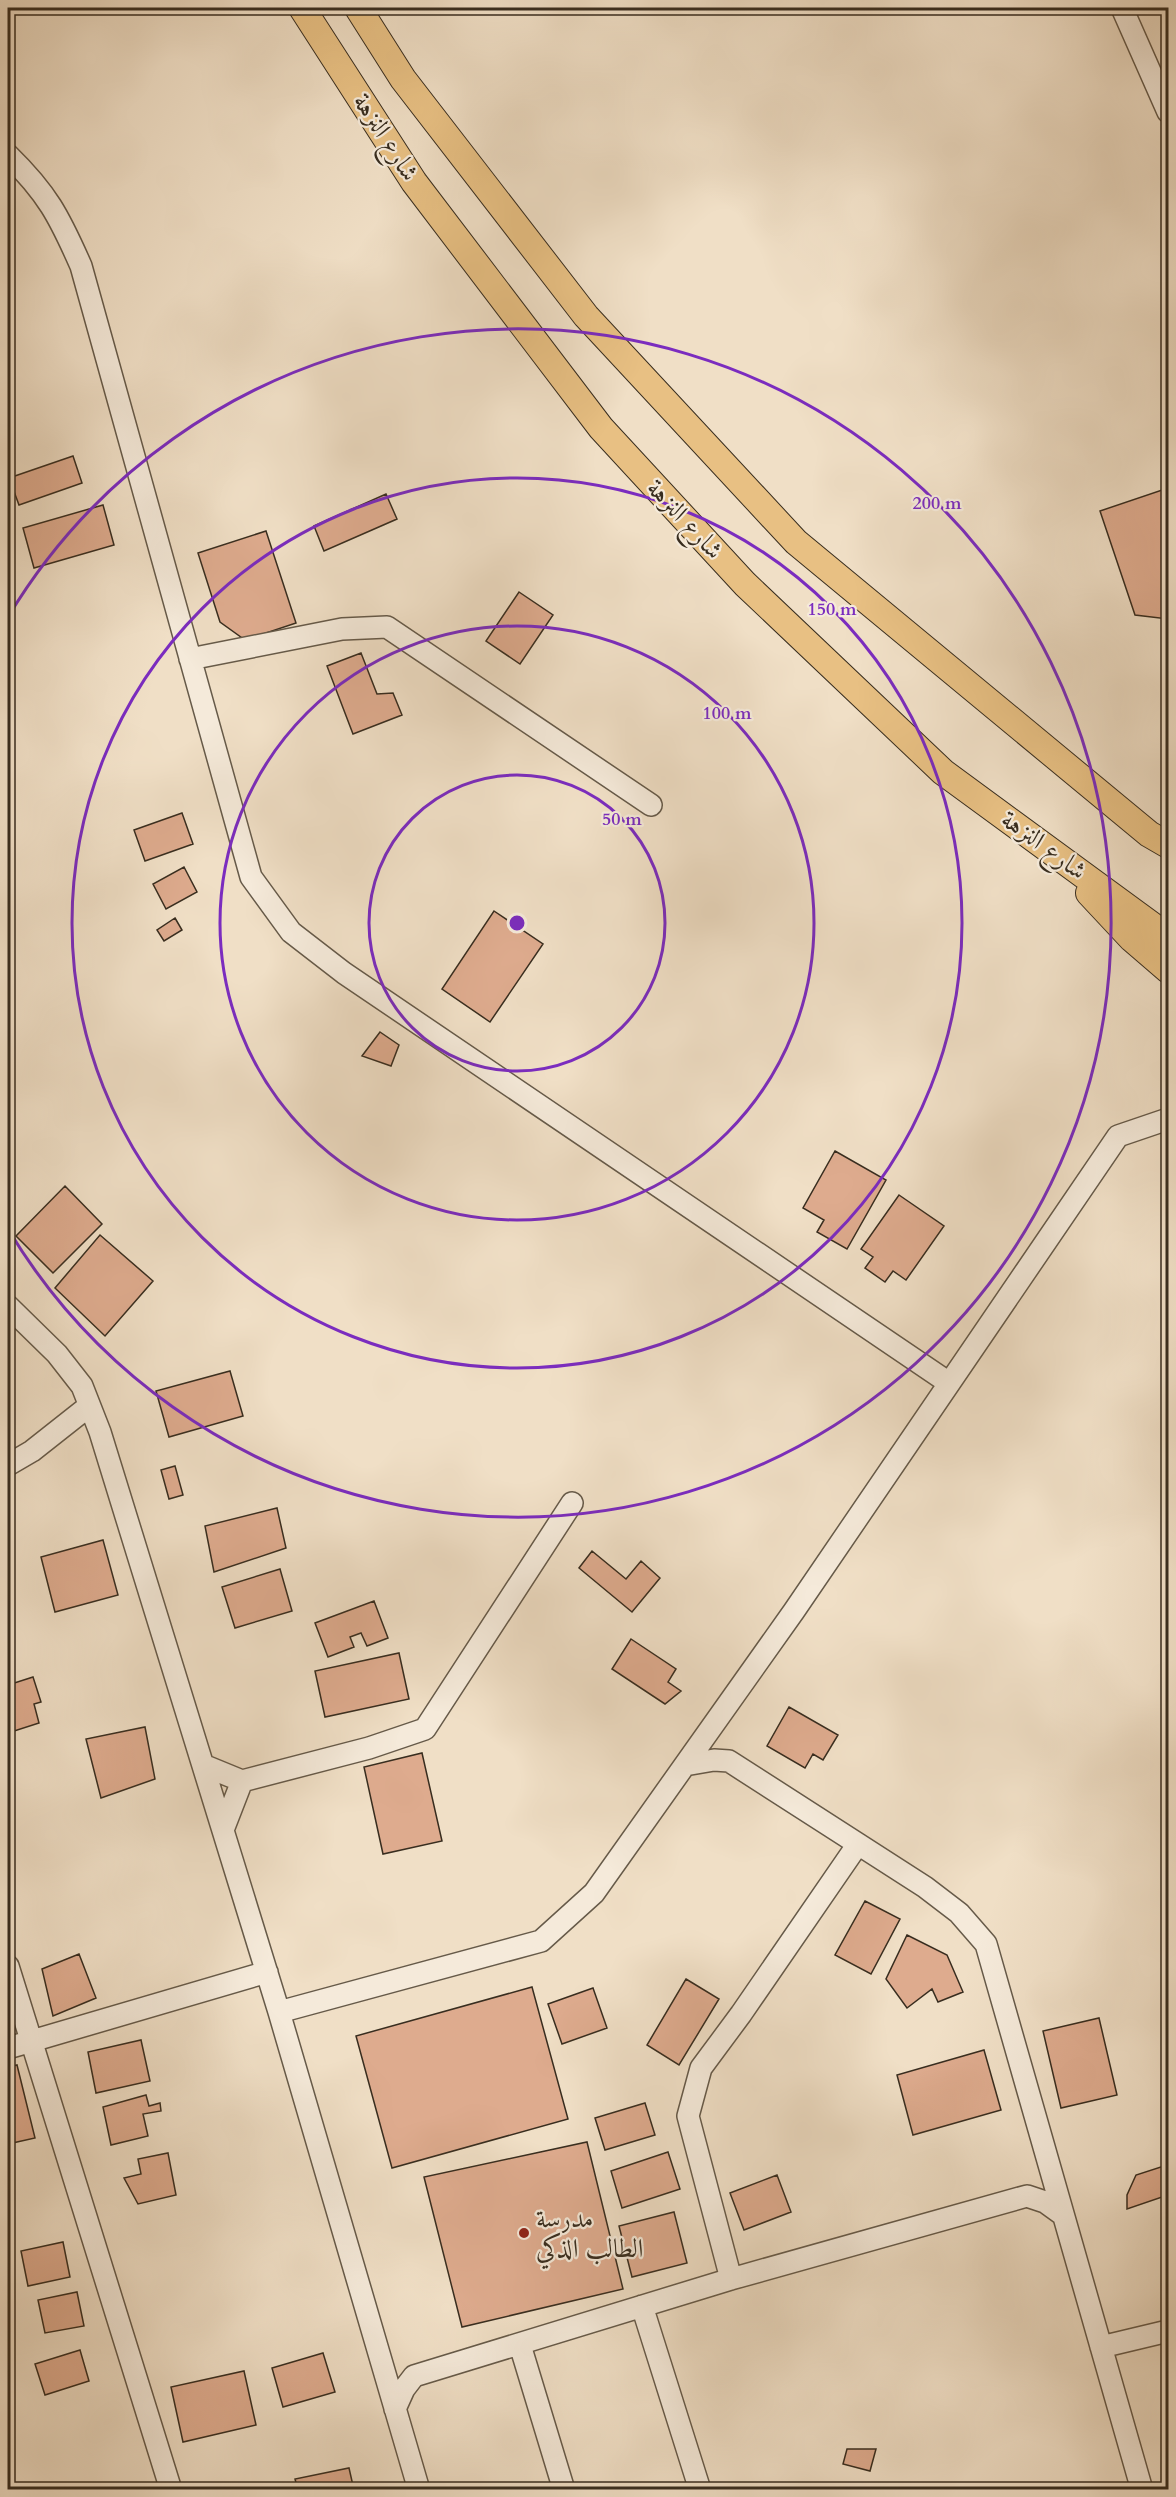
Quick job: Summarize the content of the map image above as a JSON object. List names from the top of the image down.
{
  "streets": {
    "main road": ["شارع النزهة"]
  },
  "places": ["مدرسة الطالب الذكي"],
  "rings": [
    "200 m",
    "150 m",
    "100 m",
    "50 m"
  ]
}
